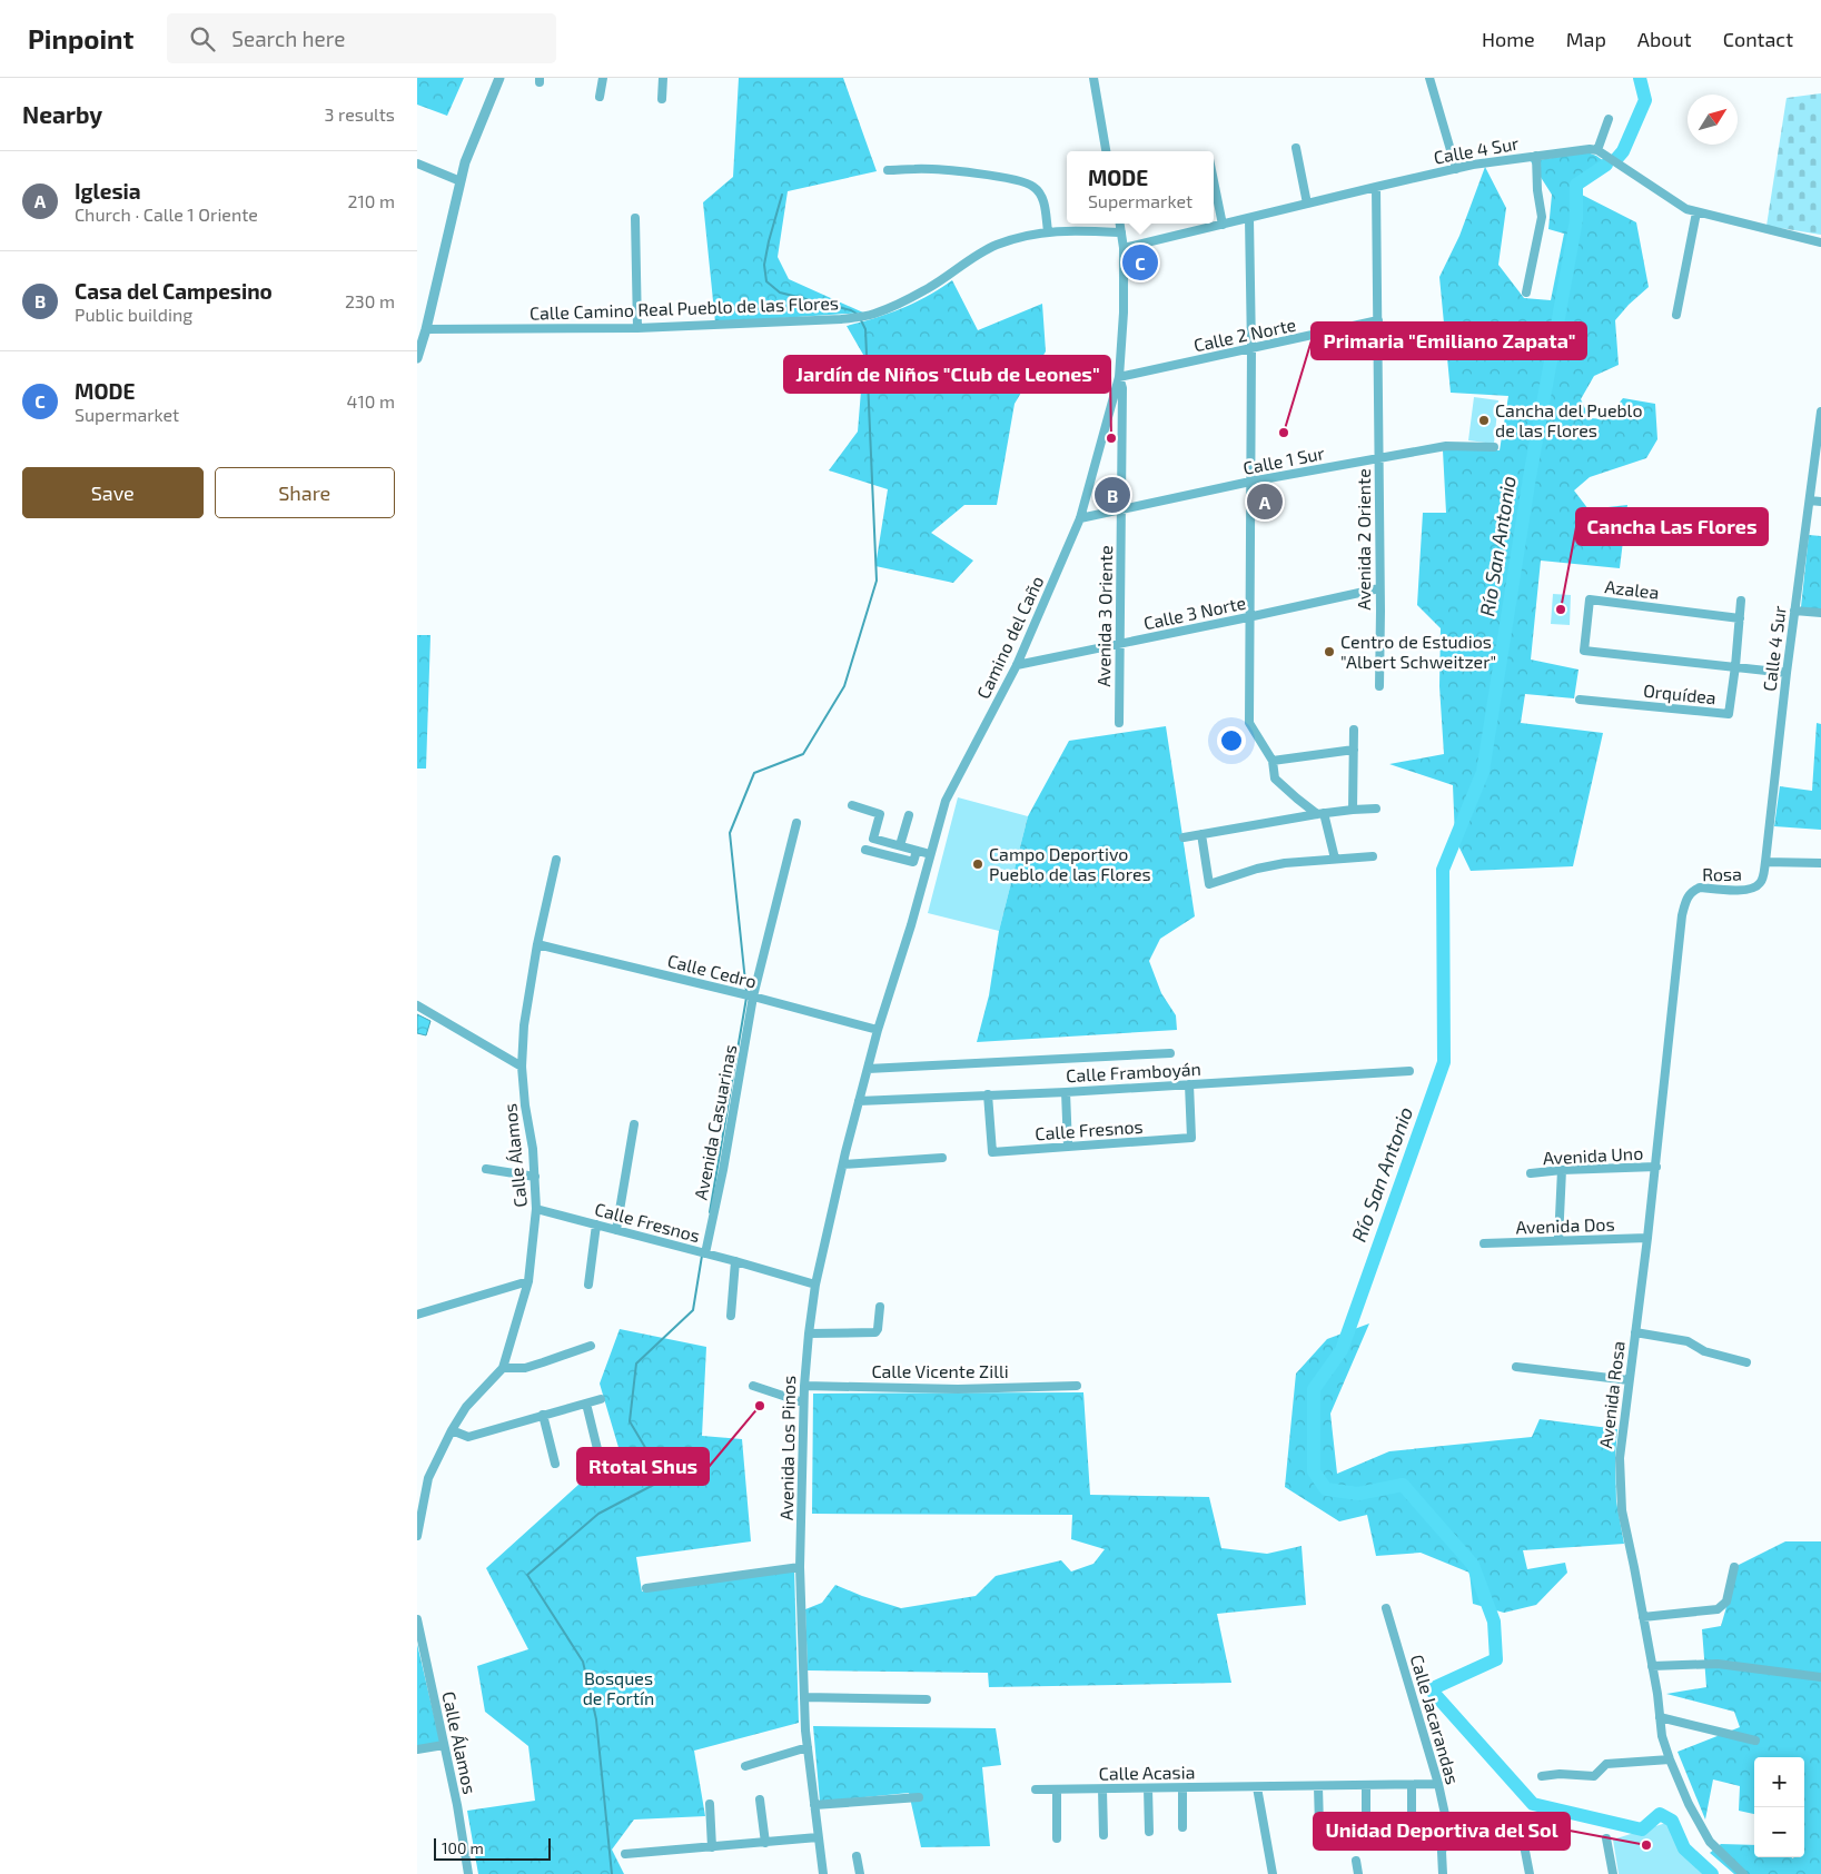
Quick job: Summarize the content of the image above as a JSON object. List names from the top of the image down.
{
  "streets": {
    "street": [
      "Calle 4 Sur",
      "Calle Camino Real Pueblo de las Flores",
      "Calle 2 Norte",
      "Calle 1 Sur",
      "Avenida 2 Oriente",
      "Azalea",
      "Calle 3 Norte",
      "Avenida 3 Oriente",
      "Camino del Caño",
      "Orquídea",
      "Rosa",
      "Calle Cedro",
      "Calle Framboyán",
      "Avenida Casuarinas",
      "Calle Fresnos",
      "Calle Álamos",
      "Avenida Uno",
      "Avenida Dos",
      "Calle Vicente Zilli",
      "Avenida Rosa",
      "Avenida Los Pinos",
      "Calle Jacarandas",
      "Calle Acasia"
    ]
  },
  "crossings": [
    ["Calle 4 Sur", "Avenida 2 Oriente"],
    ["Calle 4 Sur", "Azalea"],
    ["Calle 4 Sur", "Camino del Caño"],
    ["Calle 4 Sur", "Rosa"],
    ["Calle Camino Real Pueblo de las Flores", "Camino del Caño"],
    ["Calle 2 Norte", "Avenida 2 Oriente"],
    ["Calle 2 Norte", "Avenida 3 Oriente"],
    ["Calle 2 Norte", "Camino del Caño"],
    ["Calle 1 Sur", "Avenida 2 Oriente"],
    ["Calle 1 Sur", "Avenida 3 Oriente"],
    ["Calle 1 Sur", "Camino del Caño"],
    ["Avenida 2 Oriente", "Calle 3 Norte"],
    ["Azalea", "Orquídea"],
    ["Calle 3 Norte", "Avenida 3 Oriente"],
    ["Calle 3 Norte", "Camino del Caño"],
    ["Avenida 3 Oriente", "Camino del Caño"],
    ["Camino del Caño", "Calle Cedro"],
    ["Camino del Caño", "Avenida Los Pinos"],
    ["Rosa", "Avenida Rosa"],
    ["Calle Cedro", "Avenida Casuarinas"],
    ["Calle Cedro", "Calle Álamos"],
    ["Calle Cedro", "Avenida Los Pinos"],
    ["Calle Framboyán", "Calle Fresnos"],
    ["Calle Framboyán", "Avenida Los Pinos"],
    ["Avenida Casuarinas", "Calle Fresnos"],
    ["Calle Fresnos", "Calle Álamos"],
    ["Calle Fresnos", "Avenida Los Pinos"],
    ["Avenida Uno", "Avenida Rosa"],
    ["Avenida Dos", "Avenida Rosa"],
    ["Calle Vicente Zilli", "Avenida Los Pinos"],
    ["Calle Jacarandas", "Calle Acasia"]
  ],
  "water": ["Río San Antonio"],
  "parks": ["Bosques de Fortín"],
  "places": [
    "Cancha del Pueblo de las Flores",
    "Primaria \"Emiliano Zapata\"",
    "Jardín de Niños \"Club de Leones\"",
    "Cancha Las Flores",
    "Centro de Estudios \"Albert Schweitzer\"",
    "Campo Deportivo Pueblo de las Flores",
    "Rtotal Shus",
    "Unidad Deportiva del Sol"
  ],
  "scale_bar": "100 m",
  "north": "top right",
  "page": {
    "header": "Pinpoint",
    "search": "Search here",
    "nav": [
      "Home",
      "Map",
      "About",
      "Contact"
    ],
    "heading": ["Nearby", "3 results"],
    "list": [
      {
        "mark": "A",
        "name": "Iglesia",
        "note": "Church · Calle 1 Oriente",
        "value": "210 m"
      },
      {
        "mark": "B",
        "name": "Casa del Campesino",
        "note": "Public building",
        "value": "230 m"
      },
      {
        "mark": "C",
        "name": "MODE",
        "note": "Supermarket",
        "value": "410 m"
      }
    ],
    "popup": ["MODE", "Supermarket"],
    "pins": ["C", "B", "A"],
    "buttons": ["Save", "Share"],
    "map_buttons": ["+", "−"],
    "scale": "100 m"
  }
}
